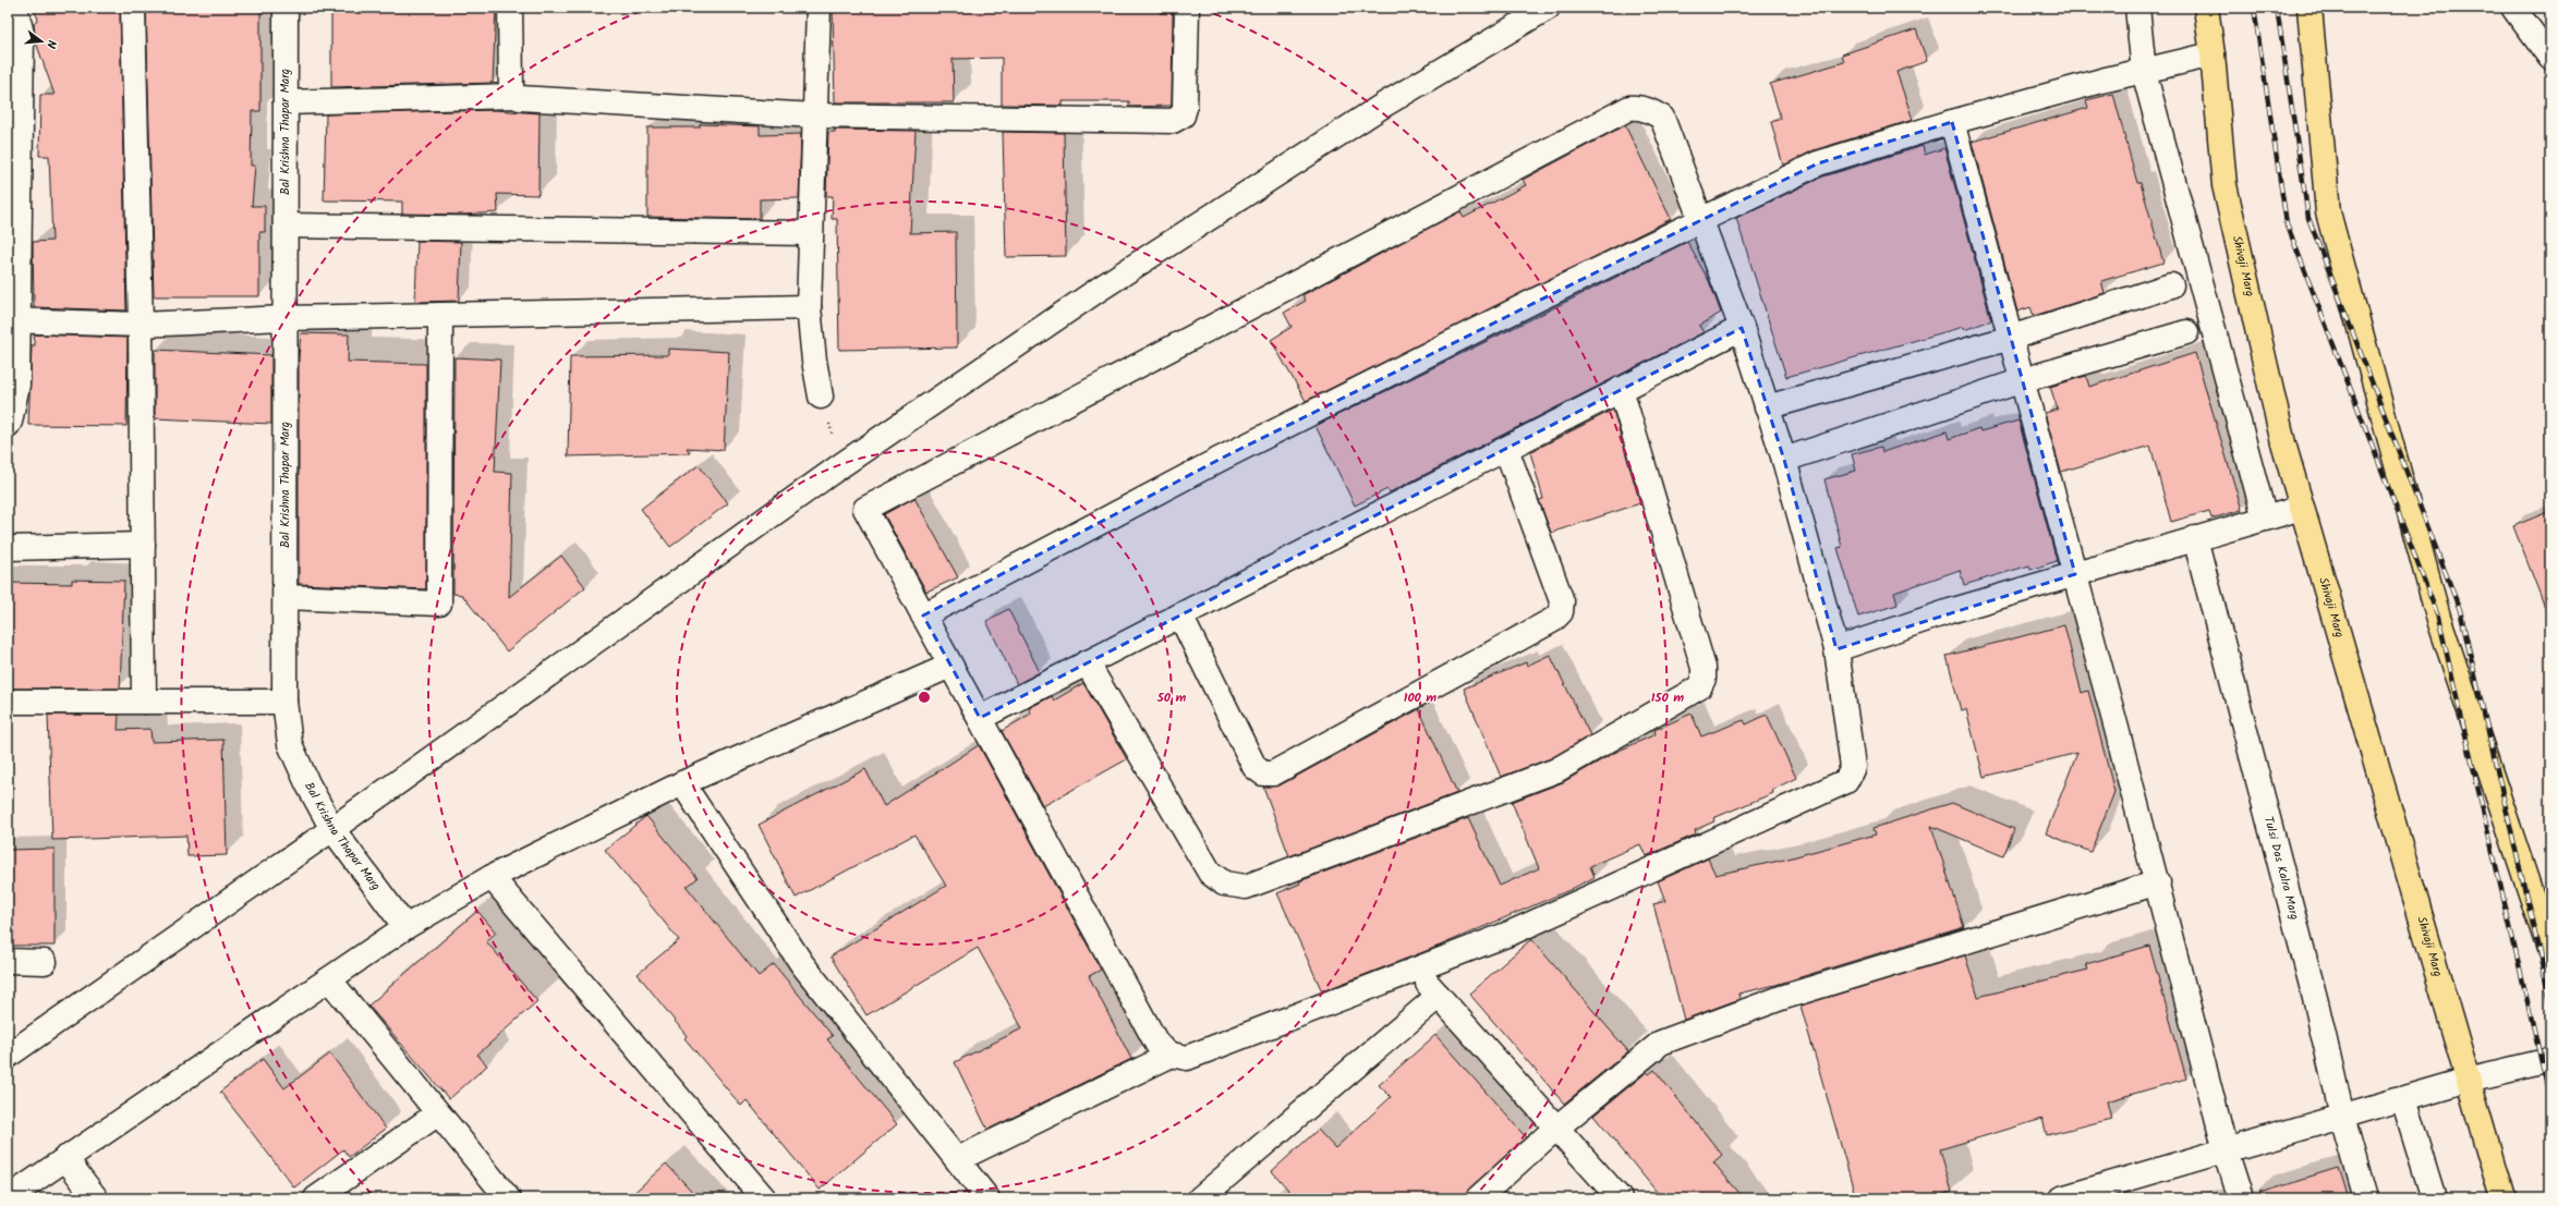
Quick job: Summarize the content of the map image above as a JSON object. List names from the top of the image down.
{
  "streets": {
    "main road": ["Shivaji Marg"],
    "street": ["Bal Krishna Thapar Marg", "Tulsi Das Kalra Marg"]
  },
  "north": "right",
  "rings": ["50 m", "100 m", "150 m"]
}
